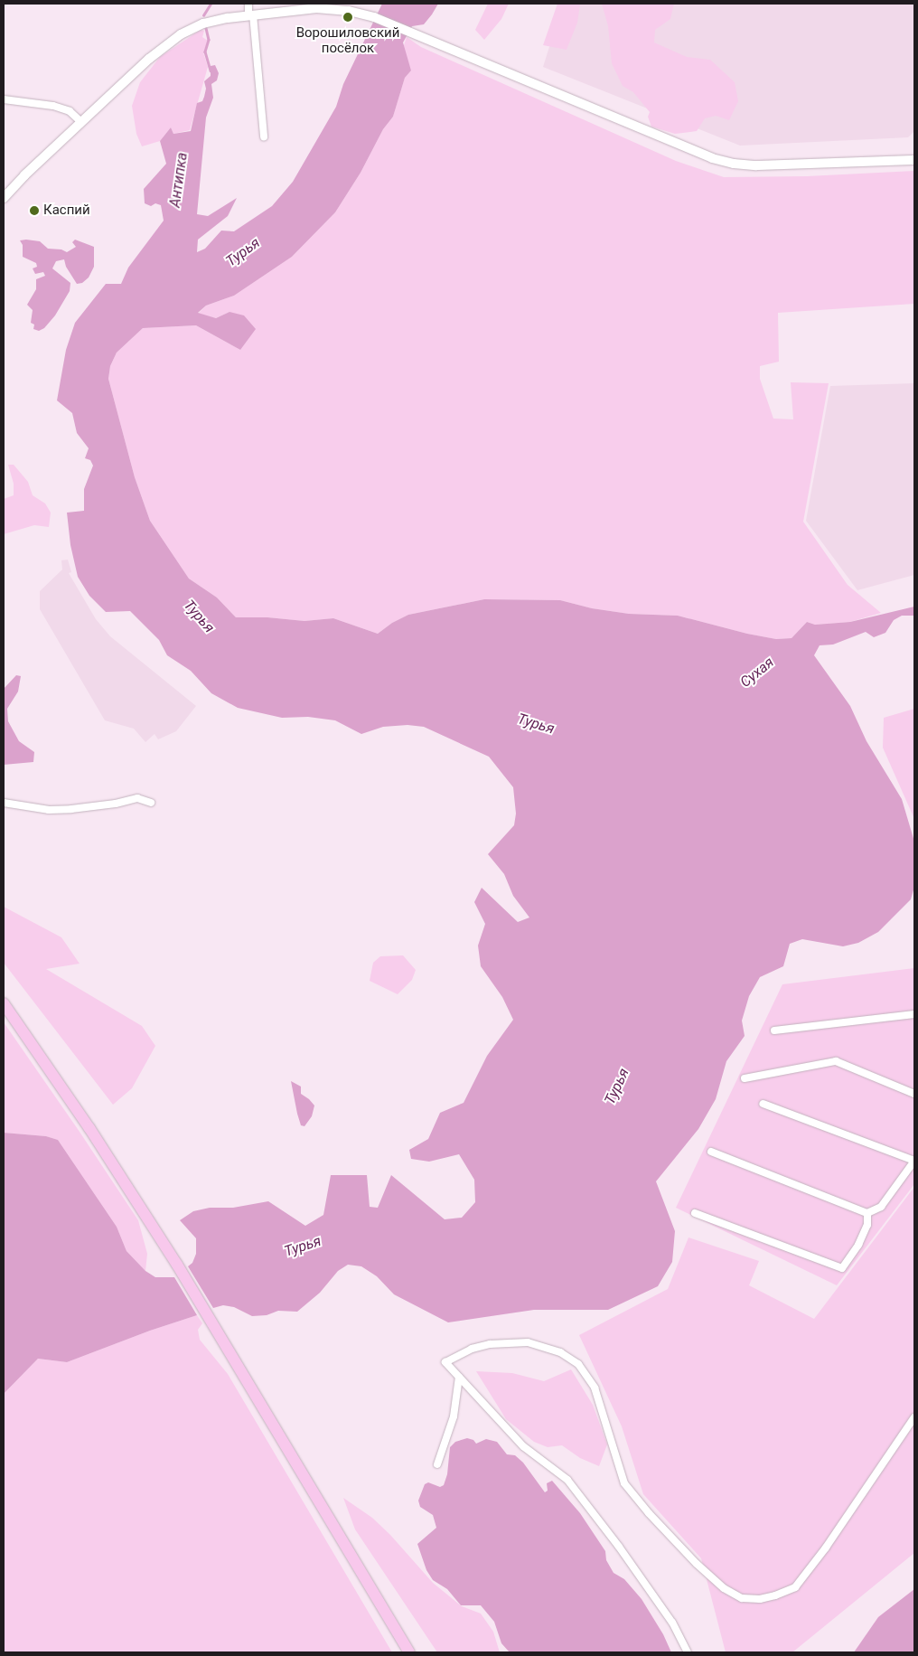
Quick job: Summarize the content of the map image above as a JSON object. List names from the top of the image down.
{
  "water": ["Антипка", "Турья", "Сухая"],
  "places": ["Ворошиловский посёлок", "Каспий"]
}
